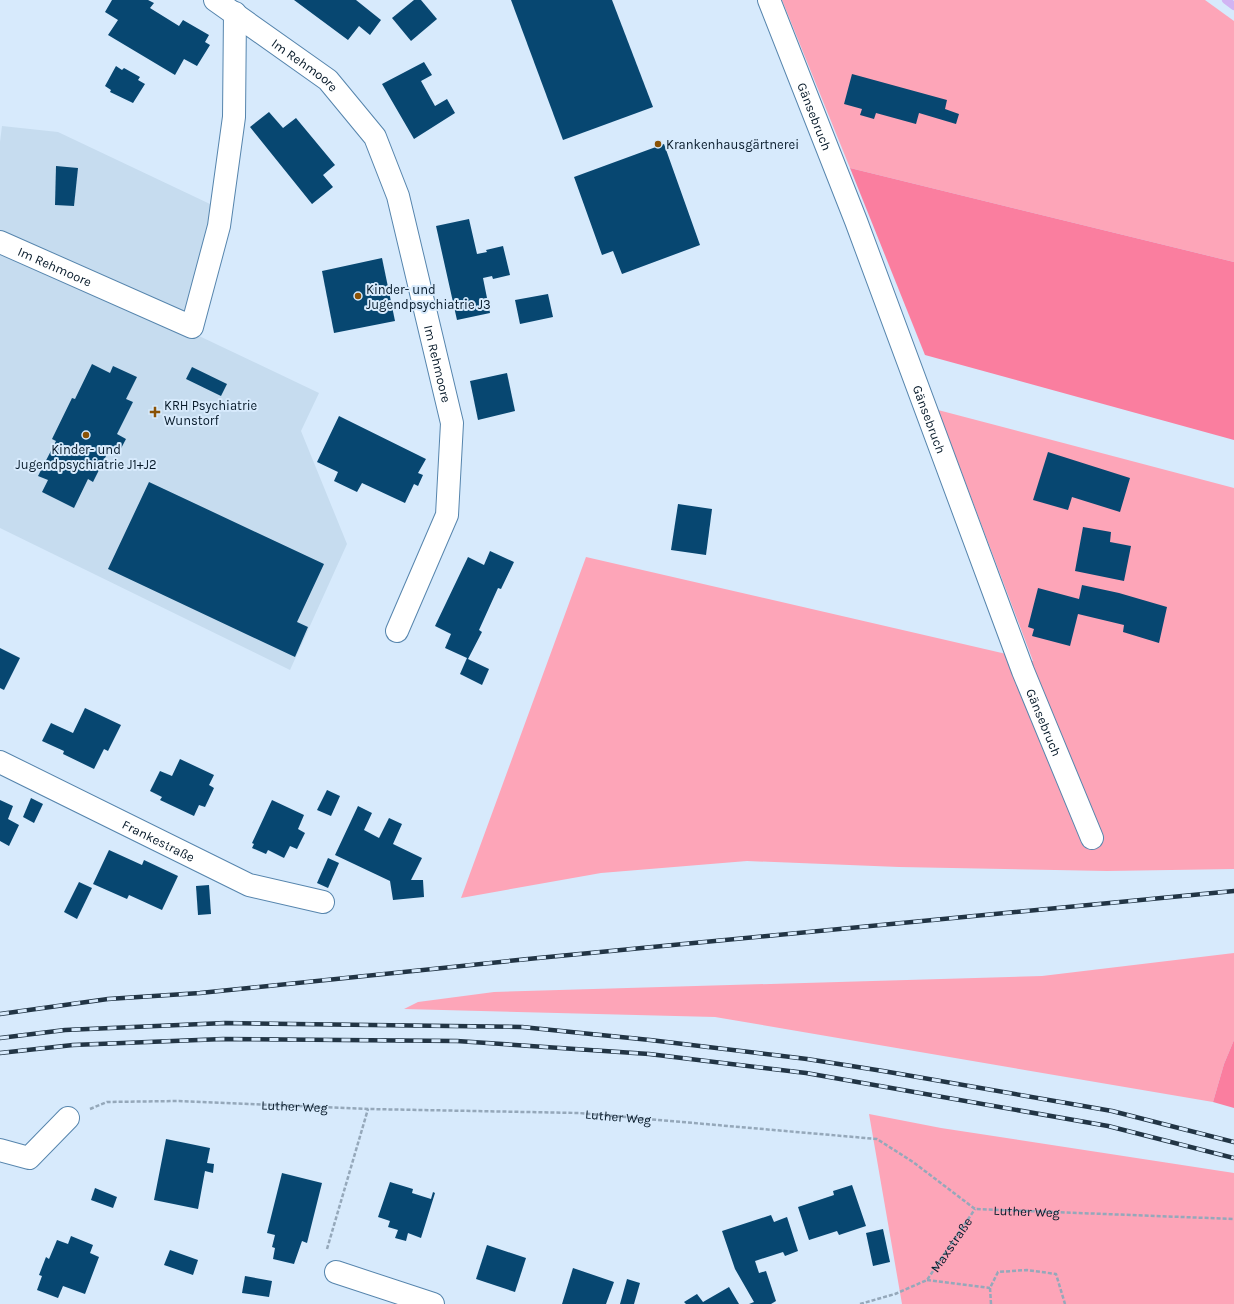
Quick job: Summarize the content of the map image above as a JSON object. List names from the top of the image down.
{
  "streets": {
    "street": ["Im Rehmoore", "Gänsebruch", "Frankestraße"],
    "path": ["Luther Weg", "Maxstraße"]
  },
  "crossings": [
    ["Luther Weg", "Maxstraße"]
  ],
  "places": {
    "other": ["Krankenhausgärtnerei", "Kinder- und Jugendpsychiatrie J3", "Kinder- und Jugendpsychiatrie J1+J2"],
    "health": ["KRH Psychiatrie Wunstorf"]
  }
}
